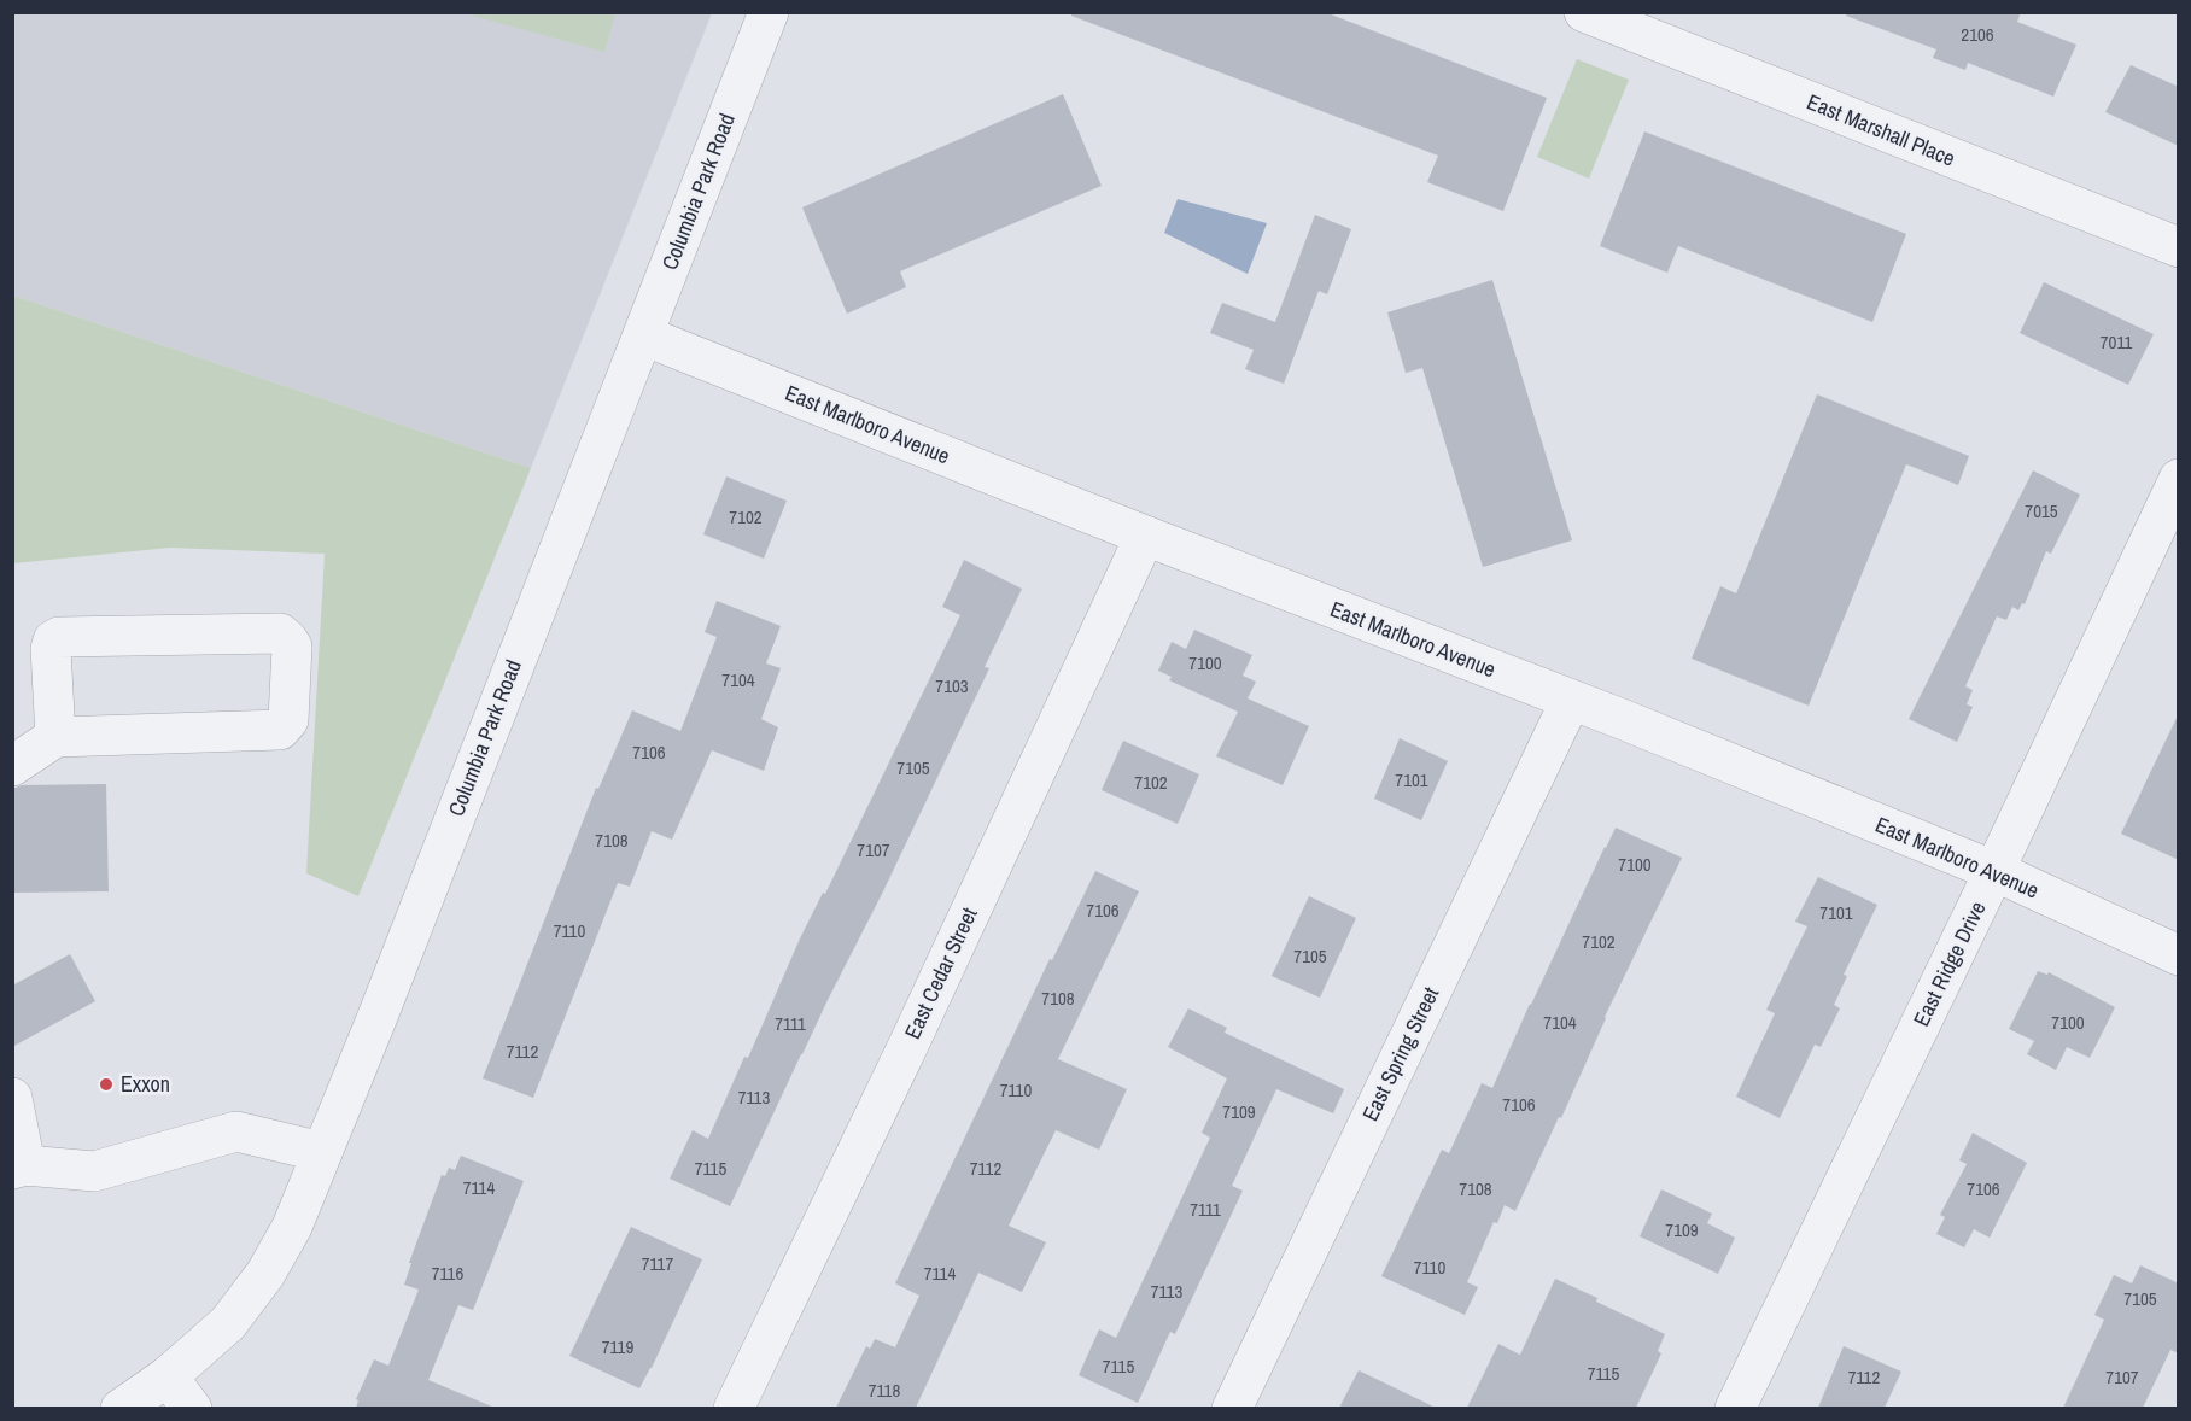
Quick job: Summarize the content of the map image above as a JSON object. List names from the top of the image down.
{
  "streets": {
    "street": [
      "East Marshall Place",
      "Columbia Park Road",
      "East Marlboro Avenue",
      "East Ridge Drive",
      "East Cedar Street",
      "East Spring Street"
    ]
  },
  "crossings": [
    ["Columbia Park Road", "East Marlboro Avenue"],
    ["East Marlboro Avenue", "East Ridge Drive"],
    ["East Marlboro Avenue", "East Cedar Street"],
    ["East Marlboro Avenue", "East Spring Street"]
  ],
  "places": ["Exxon"],
  "house_numbers": [
    "2106",
    "7011",
    "7015",
    "7102",
    "7100",
    "7104",
    "7103",
    "7106",
    "7105",
    "7101",
    "7102",
    "7108",
    "7107",
    "7100",
    "7106",
    "7101",
    "7110",
    "7102",
    "7105",
    "7108",
    "7104",
    "7100",
    "7111",
    "7112",
    "7110",
    "7113",
    "7106",
    "7109",
    "7115",
    "7112",
    "7114",
    "7108",
    "7106",
    "7111",
    "7109",
    "7117",
    "7110",
    "7116",
    "7114",
    "7113",
    "7105",
    "7119",
    "7115",
    "7115",
    "7112",
    "7107",
    "7118"
  ]
}
